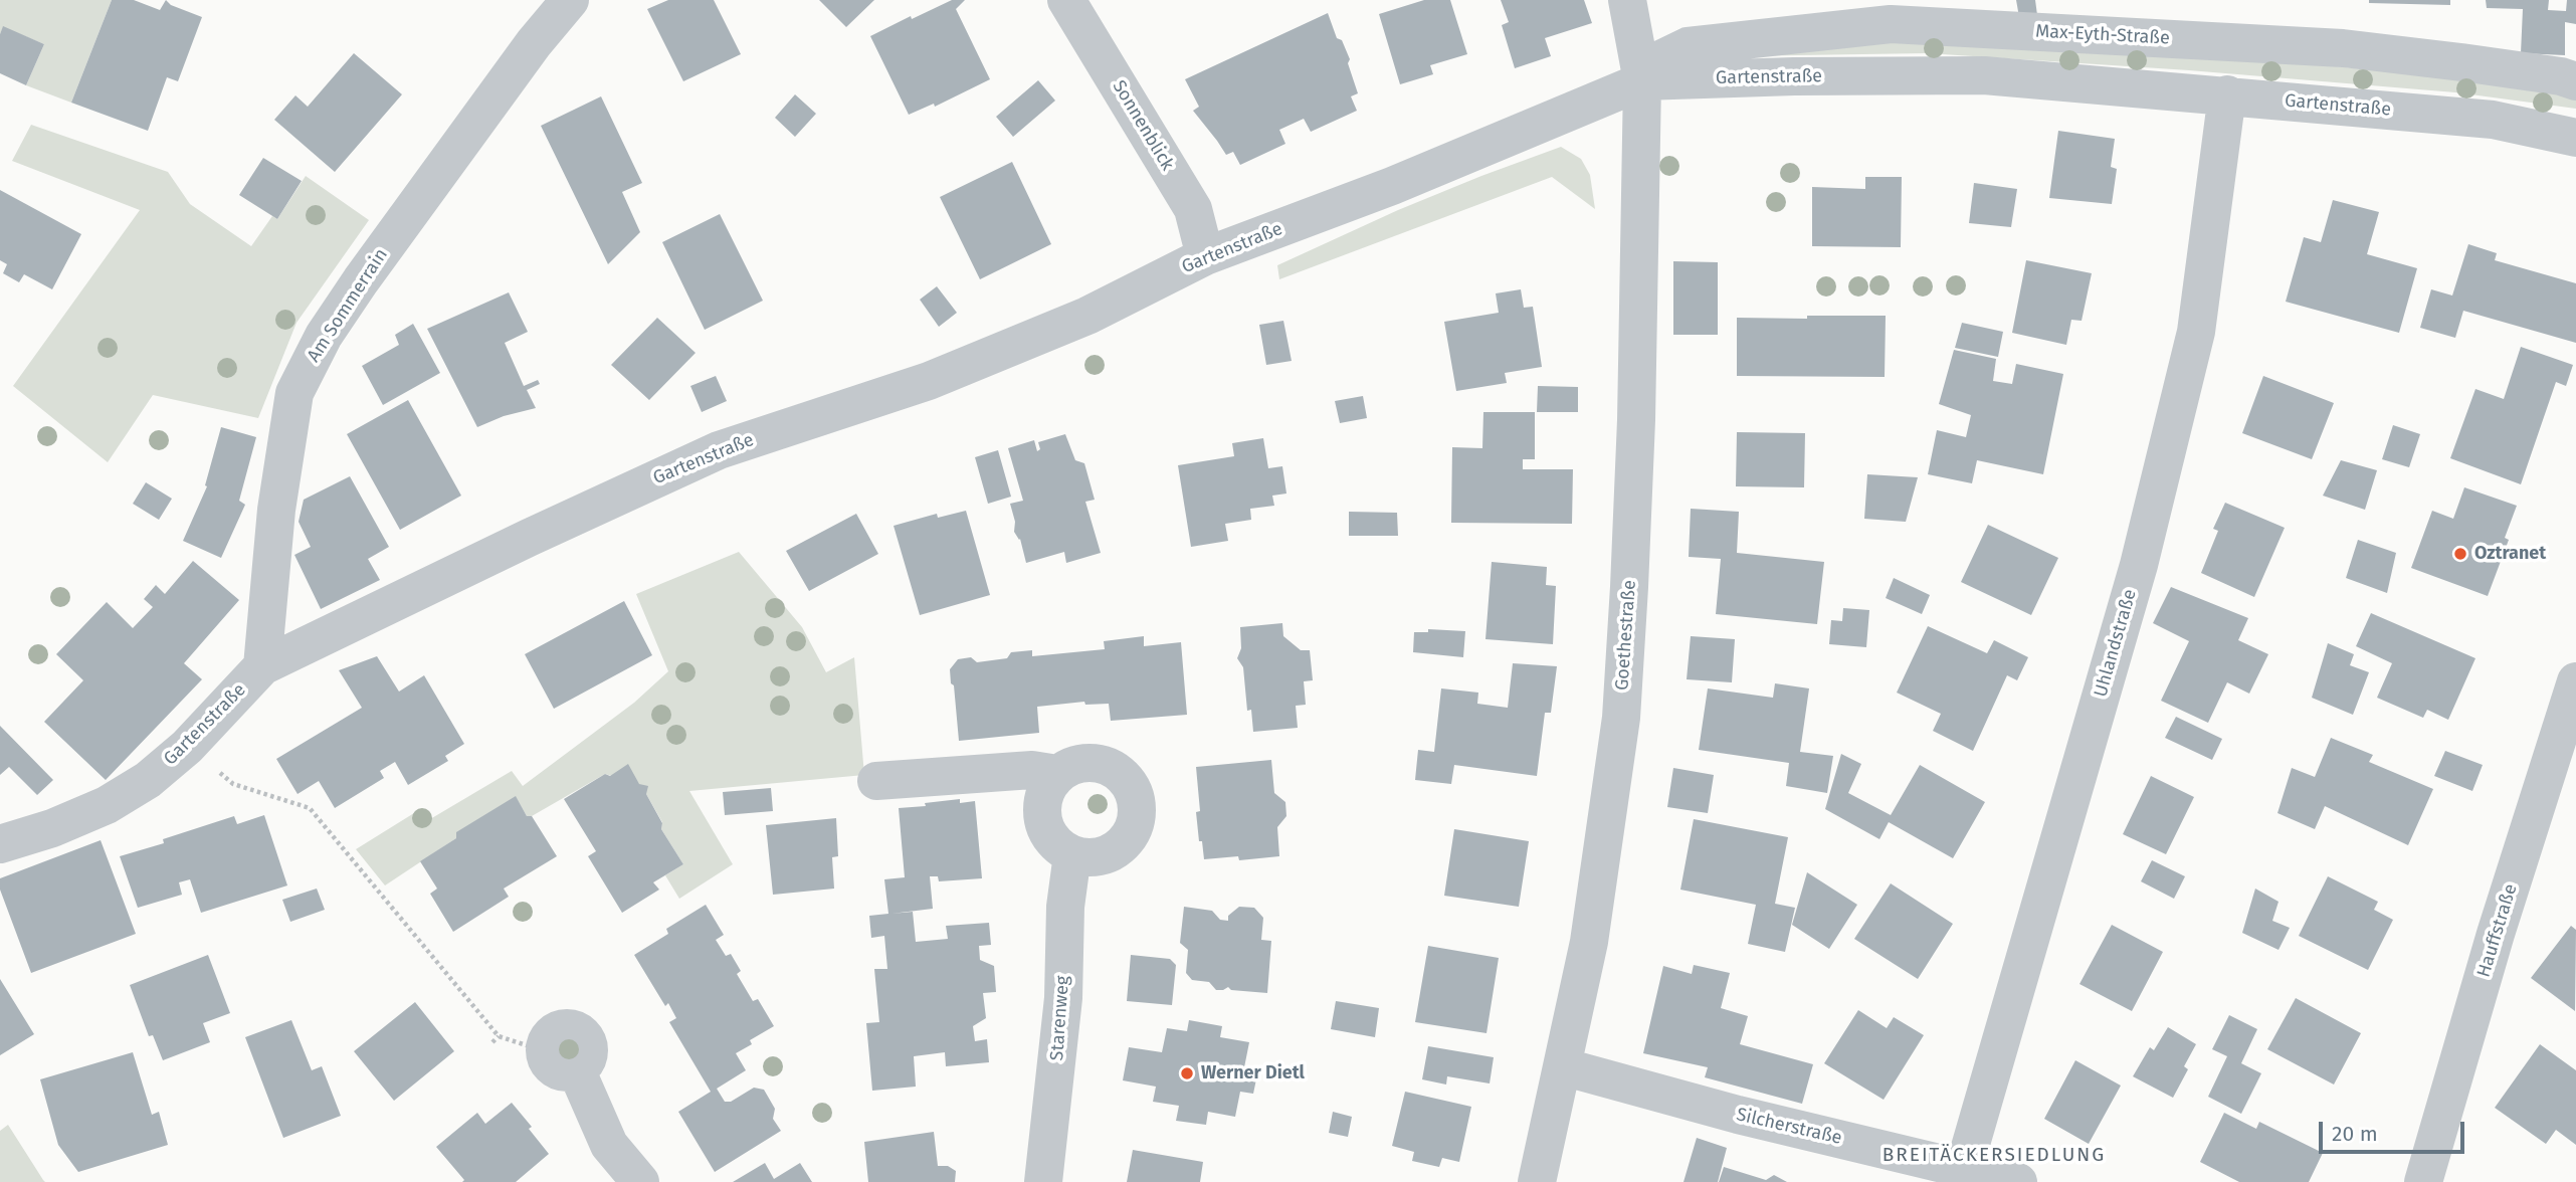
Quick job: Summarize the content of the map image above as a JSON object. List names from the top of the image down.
{
  "streets": {
    "street": [
      "Max-Eyth-Straße",
      "Gartenstraße",
      "Sonnenblick",
      "Am Sommerrain",
      "Goethestraße",
      "Uhlandstraße",
      "Hauffstraße",
      "Starenweg",
      "Silcherstraße"
    ]
  },
  "crossings": [
    ["Max-Eyth-Straße", "Gartenstraße"],
    ["Max-Eyth-Straße", "Goethestraße"],
    ["Gartenstraße", "Sonnenblick"],
    ["Gartenstraße", "Am Sommerrain"],
    ["Gartenstraße", "Goethestraße"],
    ["Gartenstraße", "Uhlandstraße"],
    ["Goethestraße", "Silcherstraße"],
    ["Uhlandstraße", "Silcherstraße"]
  ],
  "districts": ["BREITÄCKERSIEDLUNG"],
  "places": ["Oztranet", "Werner Dietl"],
  "scale_bar": "20 m"
}
